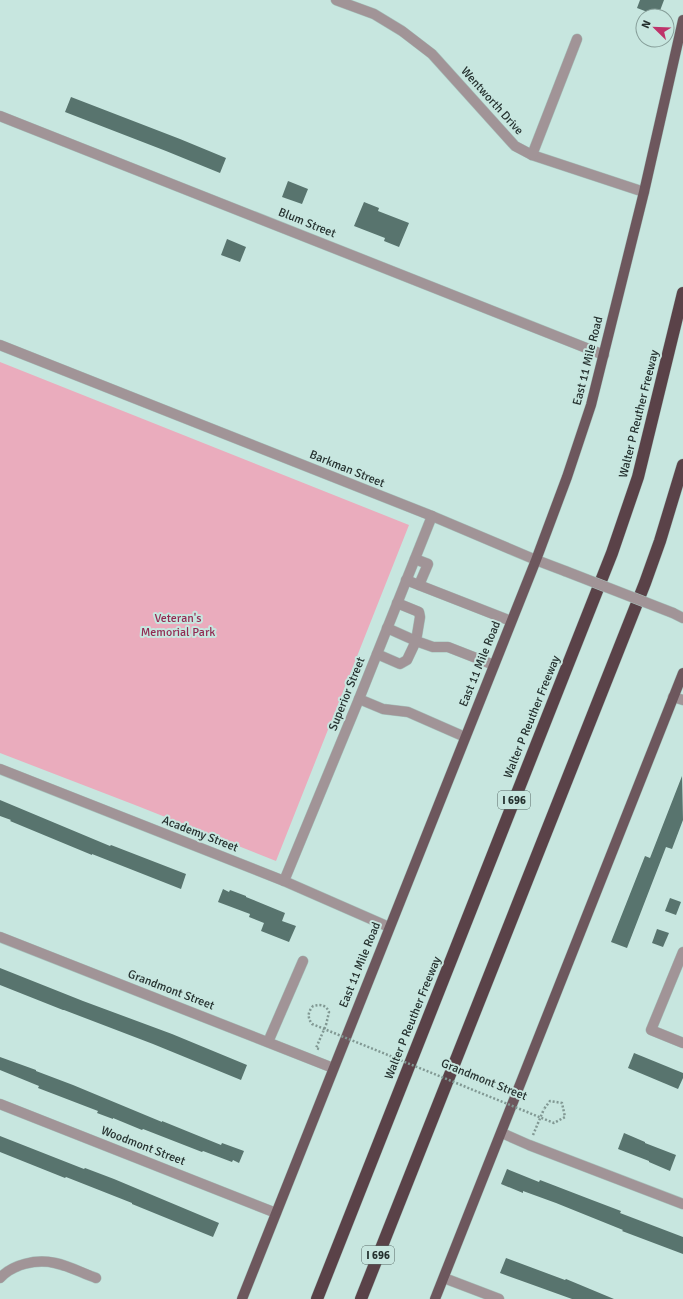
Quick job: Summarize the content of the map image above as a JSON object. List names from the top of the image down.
{
  "streets": {
    "highway": ["Walter P Reuther Freeway", "I 696"],
    "main road": ["East 11 Mile Road"],
    "street": [
      "Wentworth Drive",
      "Blum Street",
      "Barkman Street",
      "Superior Street",
      "Academy Street",
      "Grandmont Street",
      "Woodmont Street"
    ]
  },
  "crossings": [
    ["Wentworth Drive", "East 11 Mile Road"],
    ["Blum Street", "East 11 Mile Road"],
    ["East 11 Mile Road", "Barkman Street"],
    ["East 11 Mile Road", "Academy Street"],
    ["East 11 Mile Road", "Grandmont Street"],
    ["East 11 Mile Road", "Woodmont Street"],
    ["Barkman Street", "Superior Street"],
    ["Superior Street", "Academy Street"]
  ],
  "parks": ["Veteran's Memorial Park"],
  "north": "top left"
}
